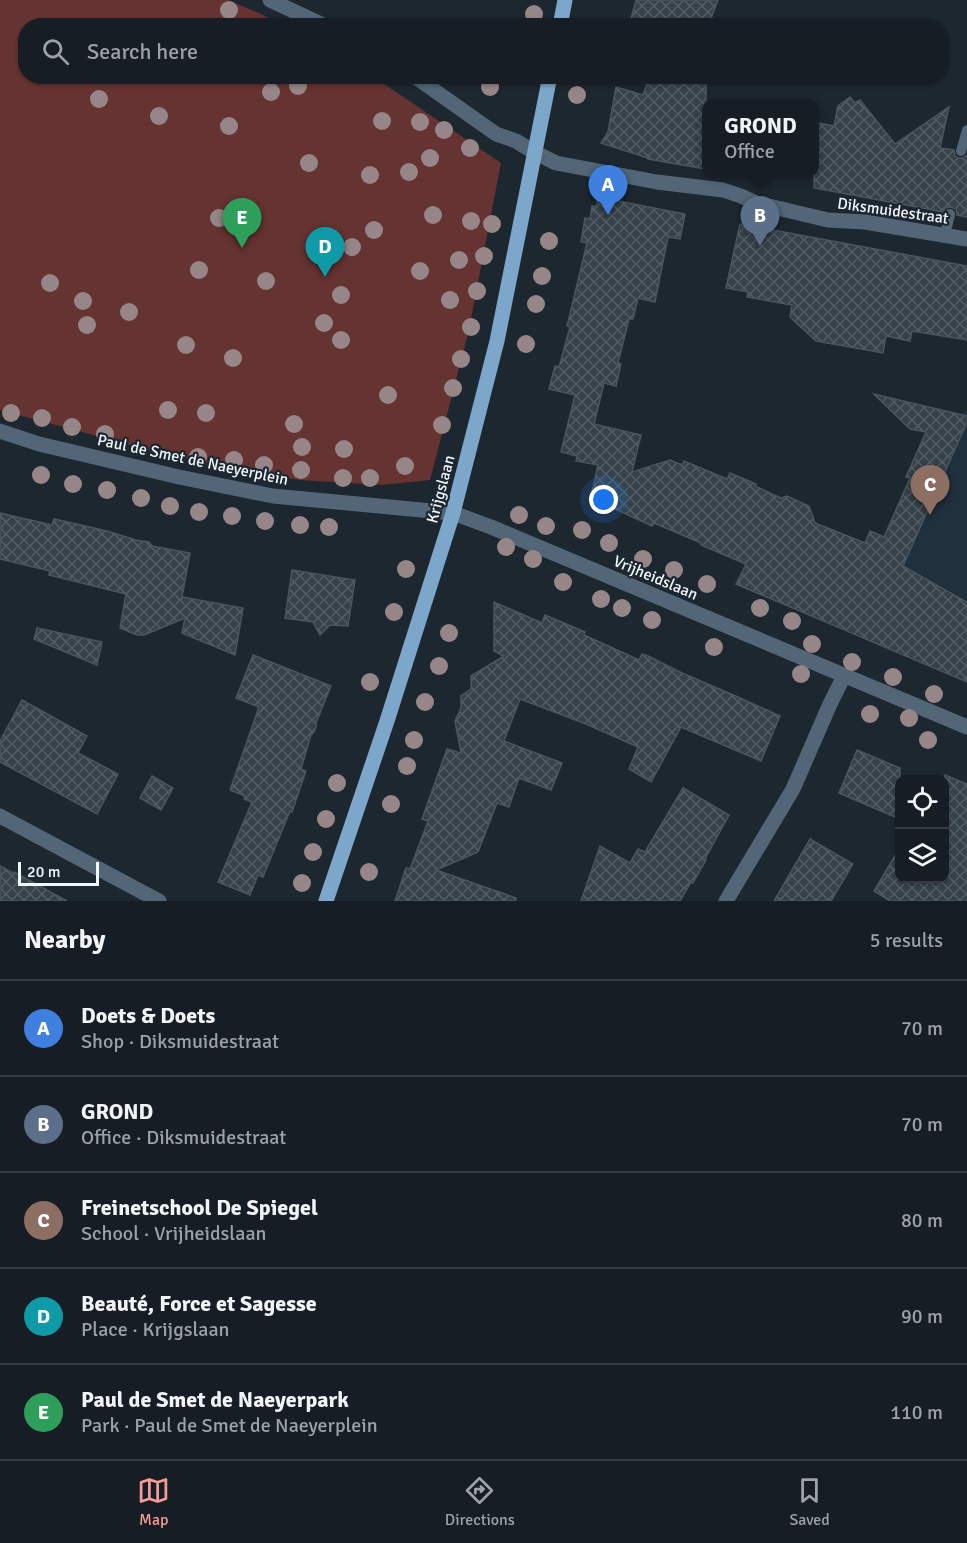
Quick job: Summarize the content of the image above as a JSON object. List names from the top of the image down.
{
  "streets": {
    "main road": ["Krijgslaan"],
    "street": ["Diksmuidestraat", "Paul de Smet de Naeyerplein", "Vrijheidslaan"]
  },
  "crossings": [
    ["Diksmuidestraat", "Krijgslaan"],
    ["Paul de Smet de Naeyerplein", "Krijgslaan"],
    ["Paul de Smet de Naeyerplein", "Vrijheidslaan"],
    ["Krijgslaan", "Vrijheidslaan"]
  ],
  "scale_bar": "20 m",
  "page": {
    "search": "Search here",
    "popup": ["GROND", "Office"],
    "pins": [
      "A",
      "B",
      "E",
      "D",
      "C"
    ],
    "scale": "20 m",
    "heading": ["Nearby", "5 results"],
    "list": [
      {
        "mark": "A",
        "name": "Doets & Doets",
        "note": "Shop · Diksmuidestraat",
        "value": "70 m"
      },
      {
        "mark": "B",
        "name": "GROND",
        "note": "Office · Diksmuidestraat",
        "value": "70 m"
      },
      {
        "mark": "C",
        "name": "Freinetschool De Spiegel",
        "note": "School · Vrijheidslaan",
        "value": "80 m"
      },
      {
        "mark": "D",
        "name": "Beauté, Force et Sagesse",
        "note": "Place · Krijgslaan",
        "value": "90 m"
      },
      {
        "mark": "E",
        "name": "Paul de Smet de Naeyerpark",
        "note": "Park · Paul de Smet de Naeyerplein",
        "value": "110 m"
      }
    ],
    "nav": ["Map", "Directions", "Saved"]
  }
}
